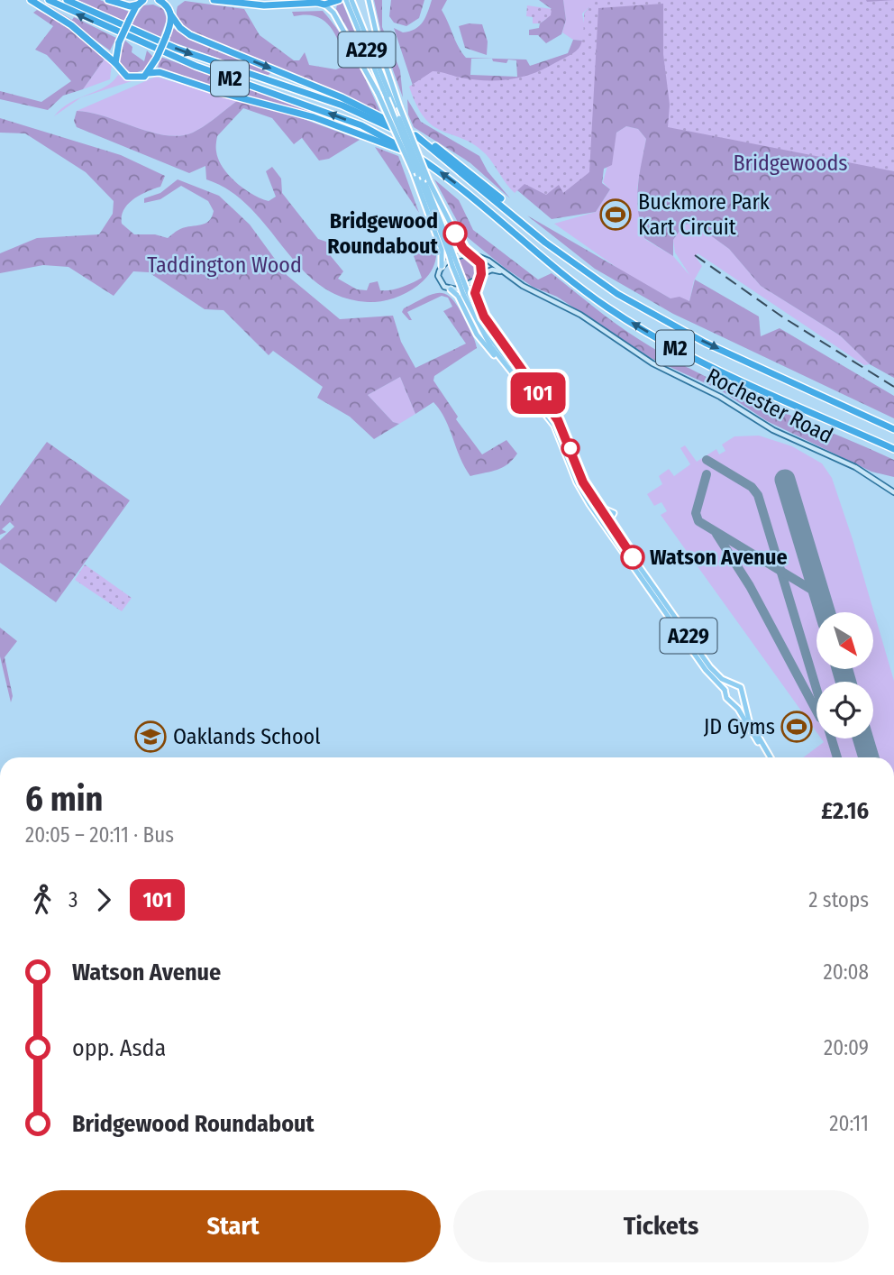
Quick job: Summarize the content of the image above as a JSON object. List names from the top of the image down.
{
  "streets": {
    "highway": ["M2"],
    "main road": ["A229", "Rochester Road"]
  },
  "parks": ["Bridgewoods", "Taddington Wood"],
  "places": {
    "sports": ["Buckmore Park Kart Circuit", "JD Gyms"],
    "other": ["Bridgewood Roundabout", "Watson Avenue"],
    "school or university": ["Oaklands School"]
  },
  "lines": ["bus line 101"],
  "north": "bottom right",
  "page": {
    "on_map": "101",
    "heading": ["6 min", "20:05 – 20:11 · Bus", "£2.16"],
    "legs": ["3", "101", "2 stops"],
    "list": [
      {
        "name": "Watson Avenue",
        "value": "20:08"
      },
      {
        "name": "opp. Asda",
        "value": "20:09"
      },
      {
        "name": "Bridgewood Roundabout",
        "value": "20:11"
      }
    ],
    "buttons": ["Start", "Tickets"]
  }
}
